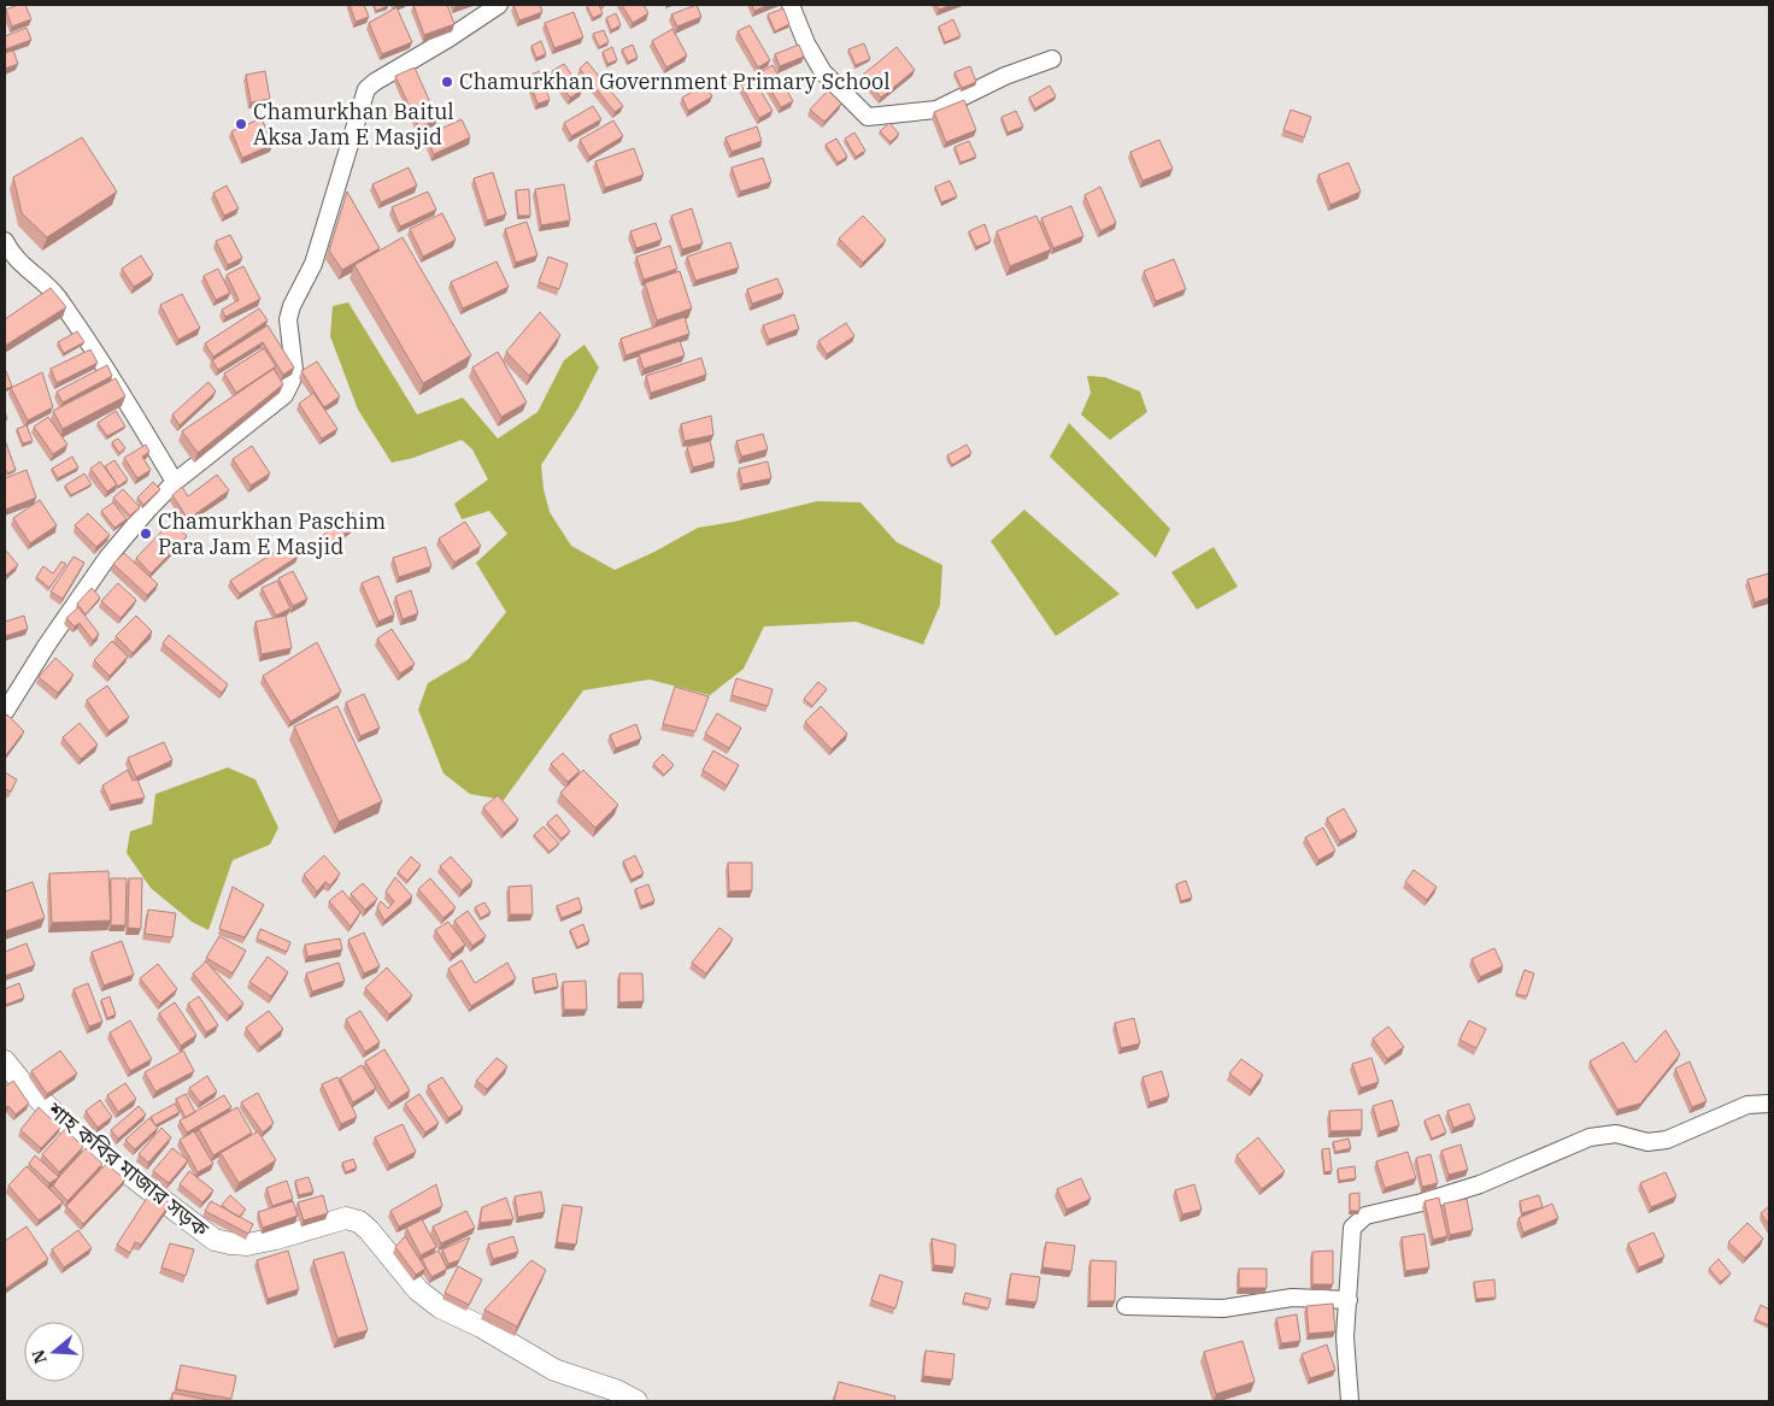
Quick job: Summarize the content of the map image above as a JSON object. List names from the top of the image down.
{
  "streets": {
    "street": ["শাহ কবির মাজার সড়ক"]
  },
  "places": ["Chamurkhan Government Primary School", "Chamurkhan Baitul Aksa Jam E Masjid", "Chamurkhan Paschim Para Jam E Masjid"],
  "north": "left"
}
